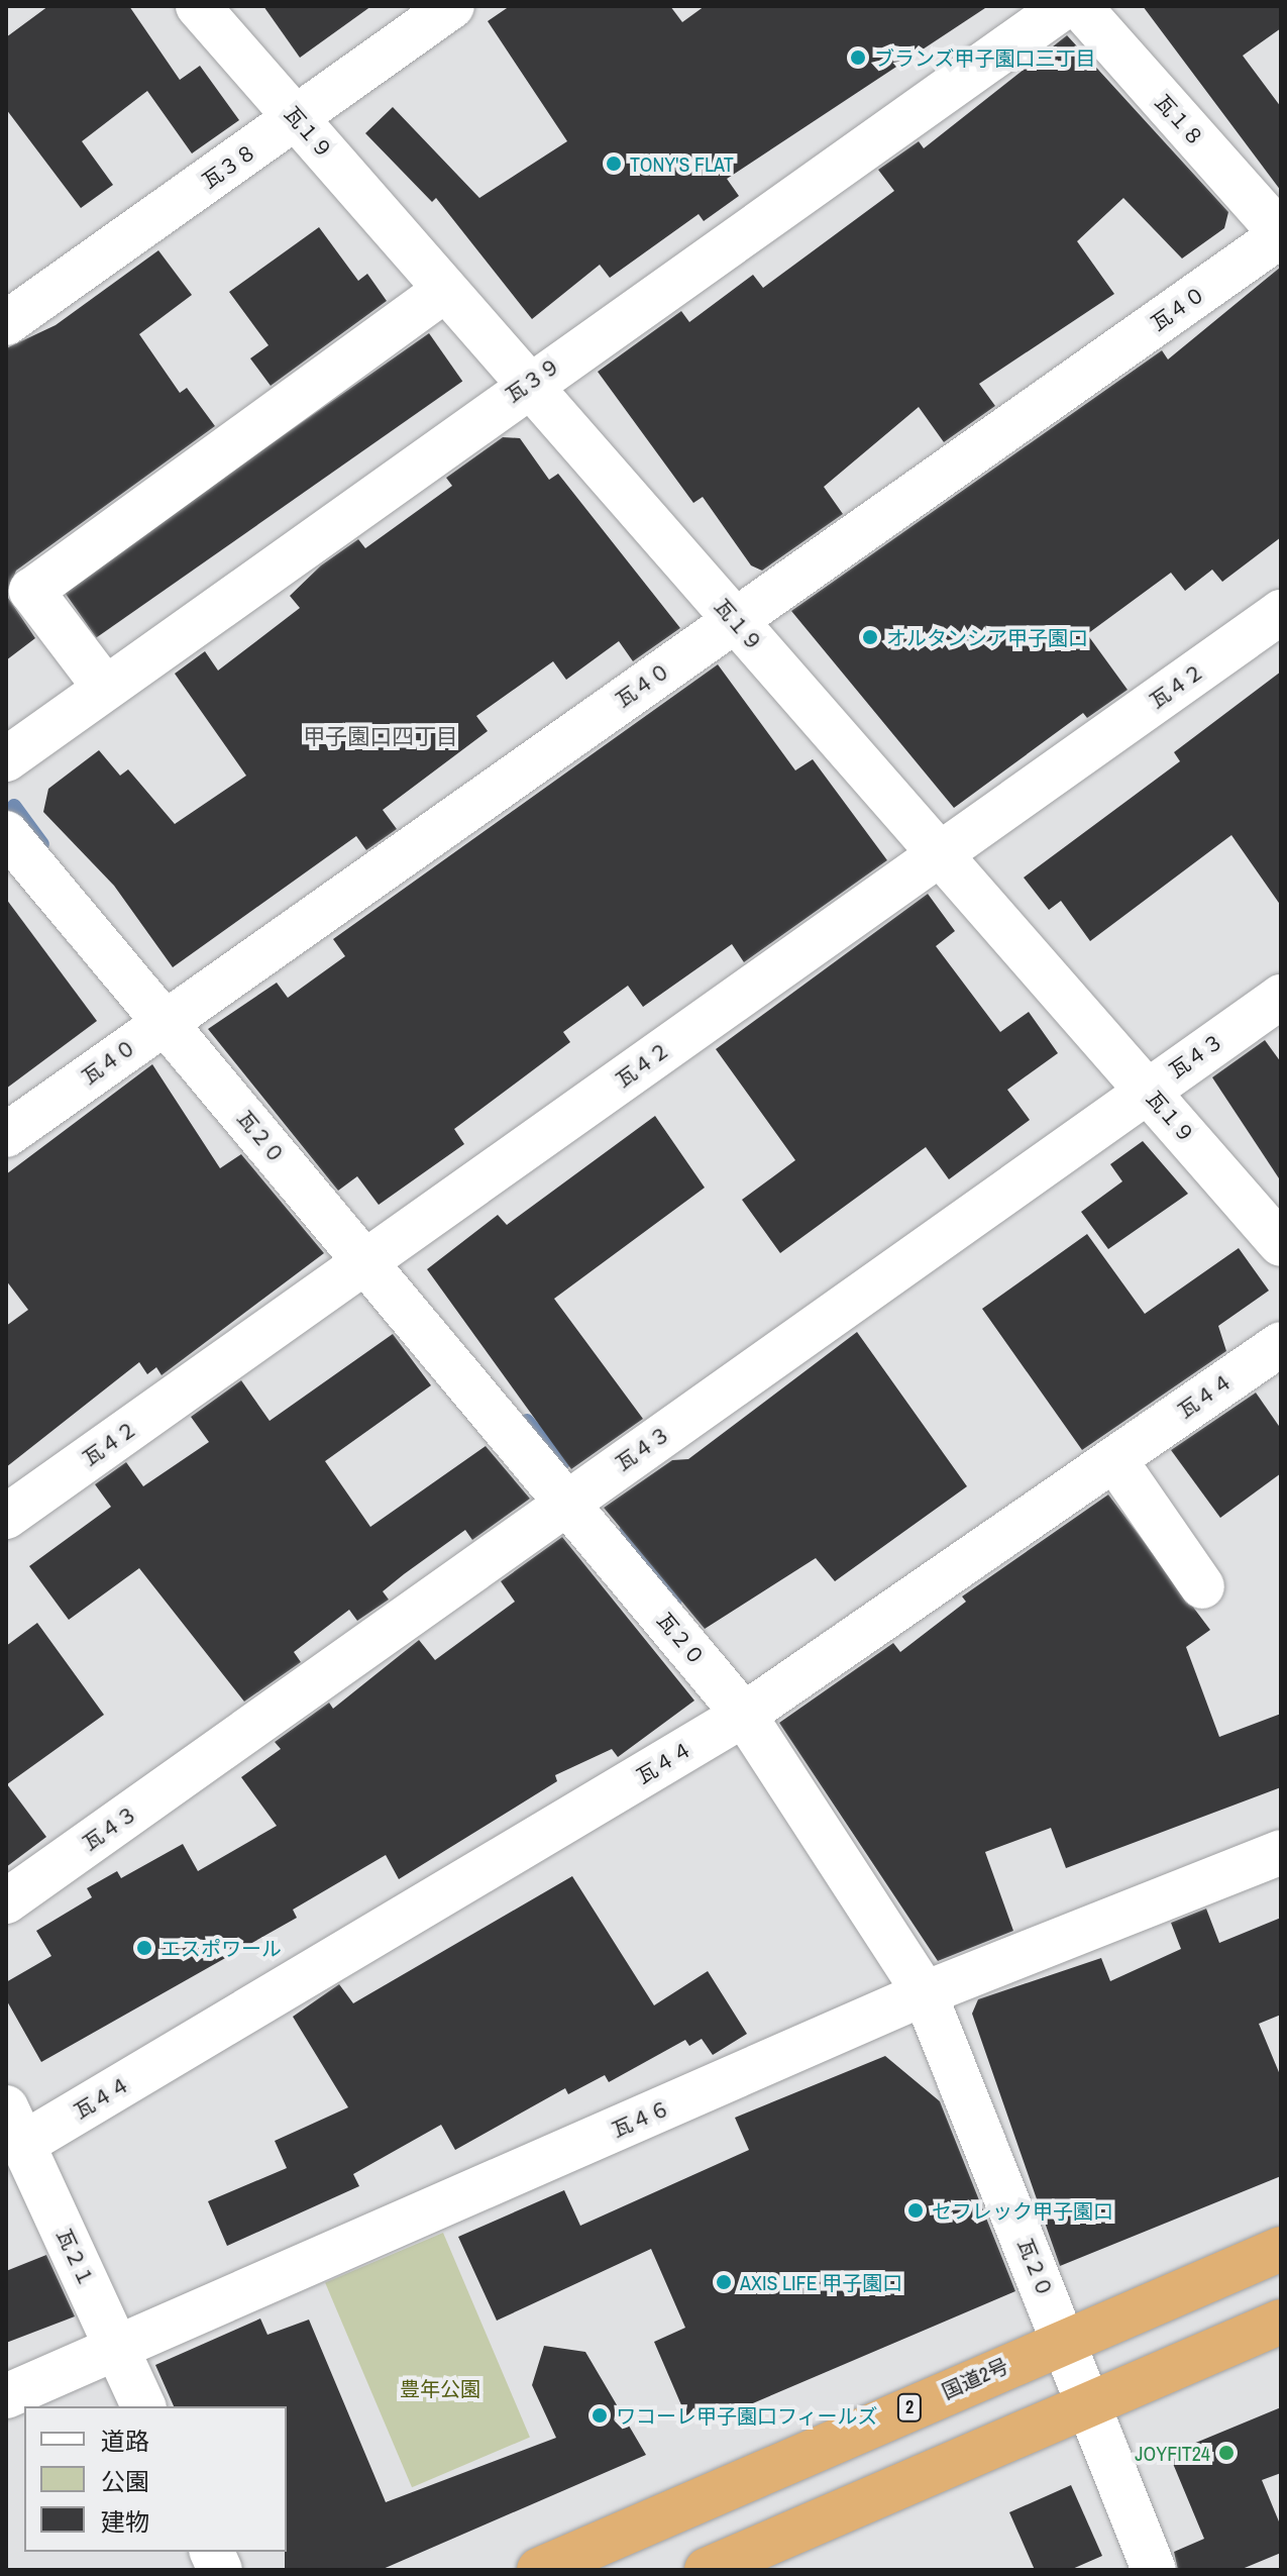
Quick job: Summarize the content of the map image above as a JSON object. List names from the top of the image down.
{
  "streets": {
    "highway": ["国道2号", "2"],
    "street": [
      "瓦１８",
      "瓦１９",
      "瓦３８",
      "瓦４０",
      "瓦３９",
      "瓦４２",
      "瓦４３",
      "瓦２０",
      "瓦４４",
      "瓦４６",
      "瓦２１"
    ]
  },
  "crossings": [
    ["瓦１８", "瓦４０"],
    ["瓦１９", "瓦３８"],
    ["瓦１９", "瓦４０"],
    ["瓦１９", "瓦３９"],
    ["瓦１９", "瓦４２"],
    ["瓦１９", "瓦４３"],
    ["瓦４０", "瓦２０"],
    ["瓦４２", "瓦２０"],
    ["瓦４３", "瓦２０"],
    ["瓦２０", "瓦４４"],
    ["瓦２０", "瓦４６"],
    ["瓦２０", "国道2号"],
    ["瓦４４", "瓦２１"],
    ["瓦４６", "瓦２１"]
  ],
  "districts": ["甲子園口四丁目"],
  "parks": ["豊年公園"],
  "places": [
    "ブランズ甲子園口三丁目",
    "TONY'S FLAT",
    "オルタンシア甲子園口",
    "エスポワール",
    "セフレック甲子園口",
    "AXIS LIFE 甲子園口",
    "ワコーレ甲子園口フィールズ",
    "JOYFIT24"
  ],
  "legend": ["道路", "公園", "建物"]
}
